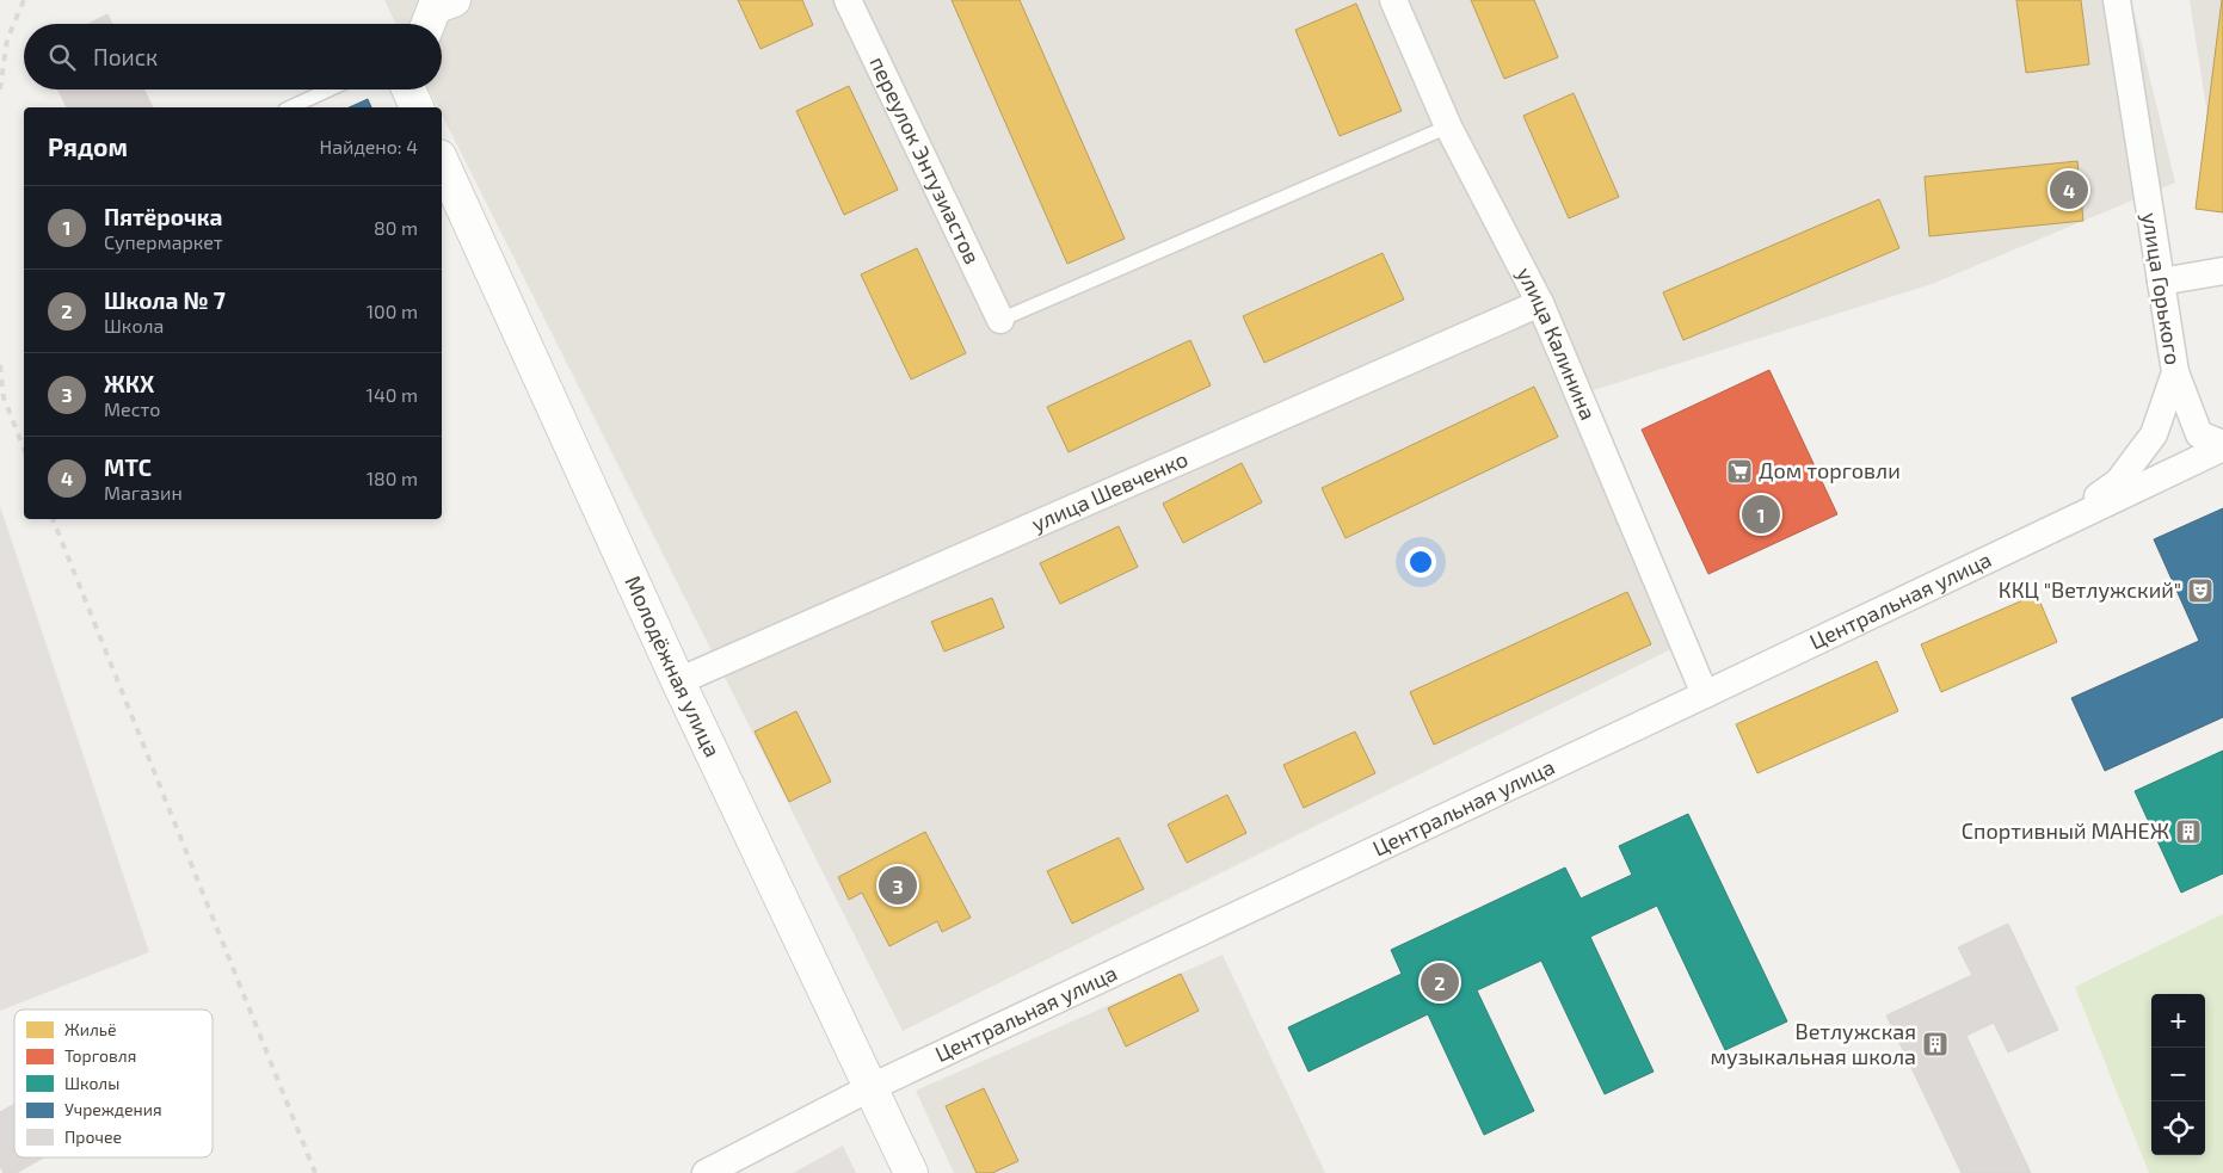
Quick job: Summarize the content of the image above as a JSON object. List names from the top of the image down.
{
  "streets": {
    "street": [
      "переулок Энтузиастов",
      "улица Горького",
      "улица Калинина",
      "улица Шевченко",
      "Центральная улица",
      "Молодёжная улица"
    ]
  },
  "crossings": [
    ["улица Горького", "Центральная улица"],
    ["улица Калинина", "улица Шевченко"],
    ["улица Калинина", "Центральная улица"],
    ["улица Шевченко", "Молодёжная улица"],
    ["Центральная улица", "Молодёжная улица"]
  ],
  "places": {
    "supermarket": ["Дом торговли"],
    "theatre": ["ККЦ \"Ветлужский\""],
    "building": ["Спортивный МАНЕЖ", "Ветлужская музыкальная школа"]
  },
  "legend": [
    "Жильё",
    "Торговля",
    "Школы",
    "Учреждения",
    "Прочее"
  ],
  "page": {
    "search": "Поиск",
    "heading": ["Рядом", "Найдено: 4"],
    "pins": [
      "4",
      "1",
      "3",
      "2"
    ],
    "list": [
      {
        "mark": "1",
        "name": "Пятёрочка",
        "note": "Супермаркет",
        "value": "80 m"
      },
      {
        "mark": "2",
        "name": "Школа № 7",
        "note": "Школа",
        "value": "100 m"
      },
      {
        "mark": "3",
        "name": "ЖКХ",
        "note": "Место",
        "value": "140 m"
      },
      {
        "mark": "4",
        "name": "МТС",
        "note": "Магазин",
        "value": "180 m"
      }
    ],
    "map_buttons": ["+", "−"]
  }
}
